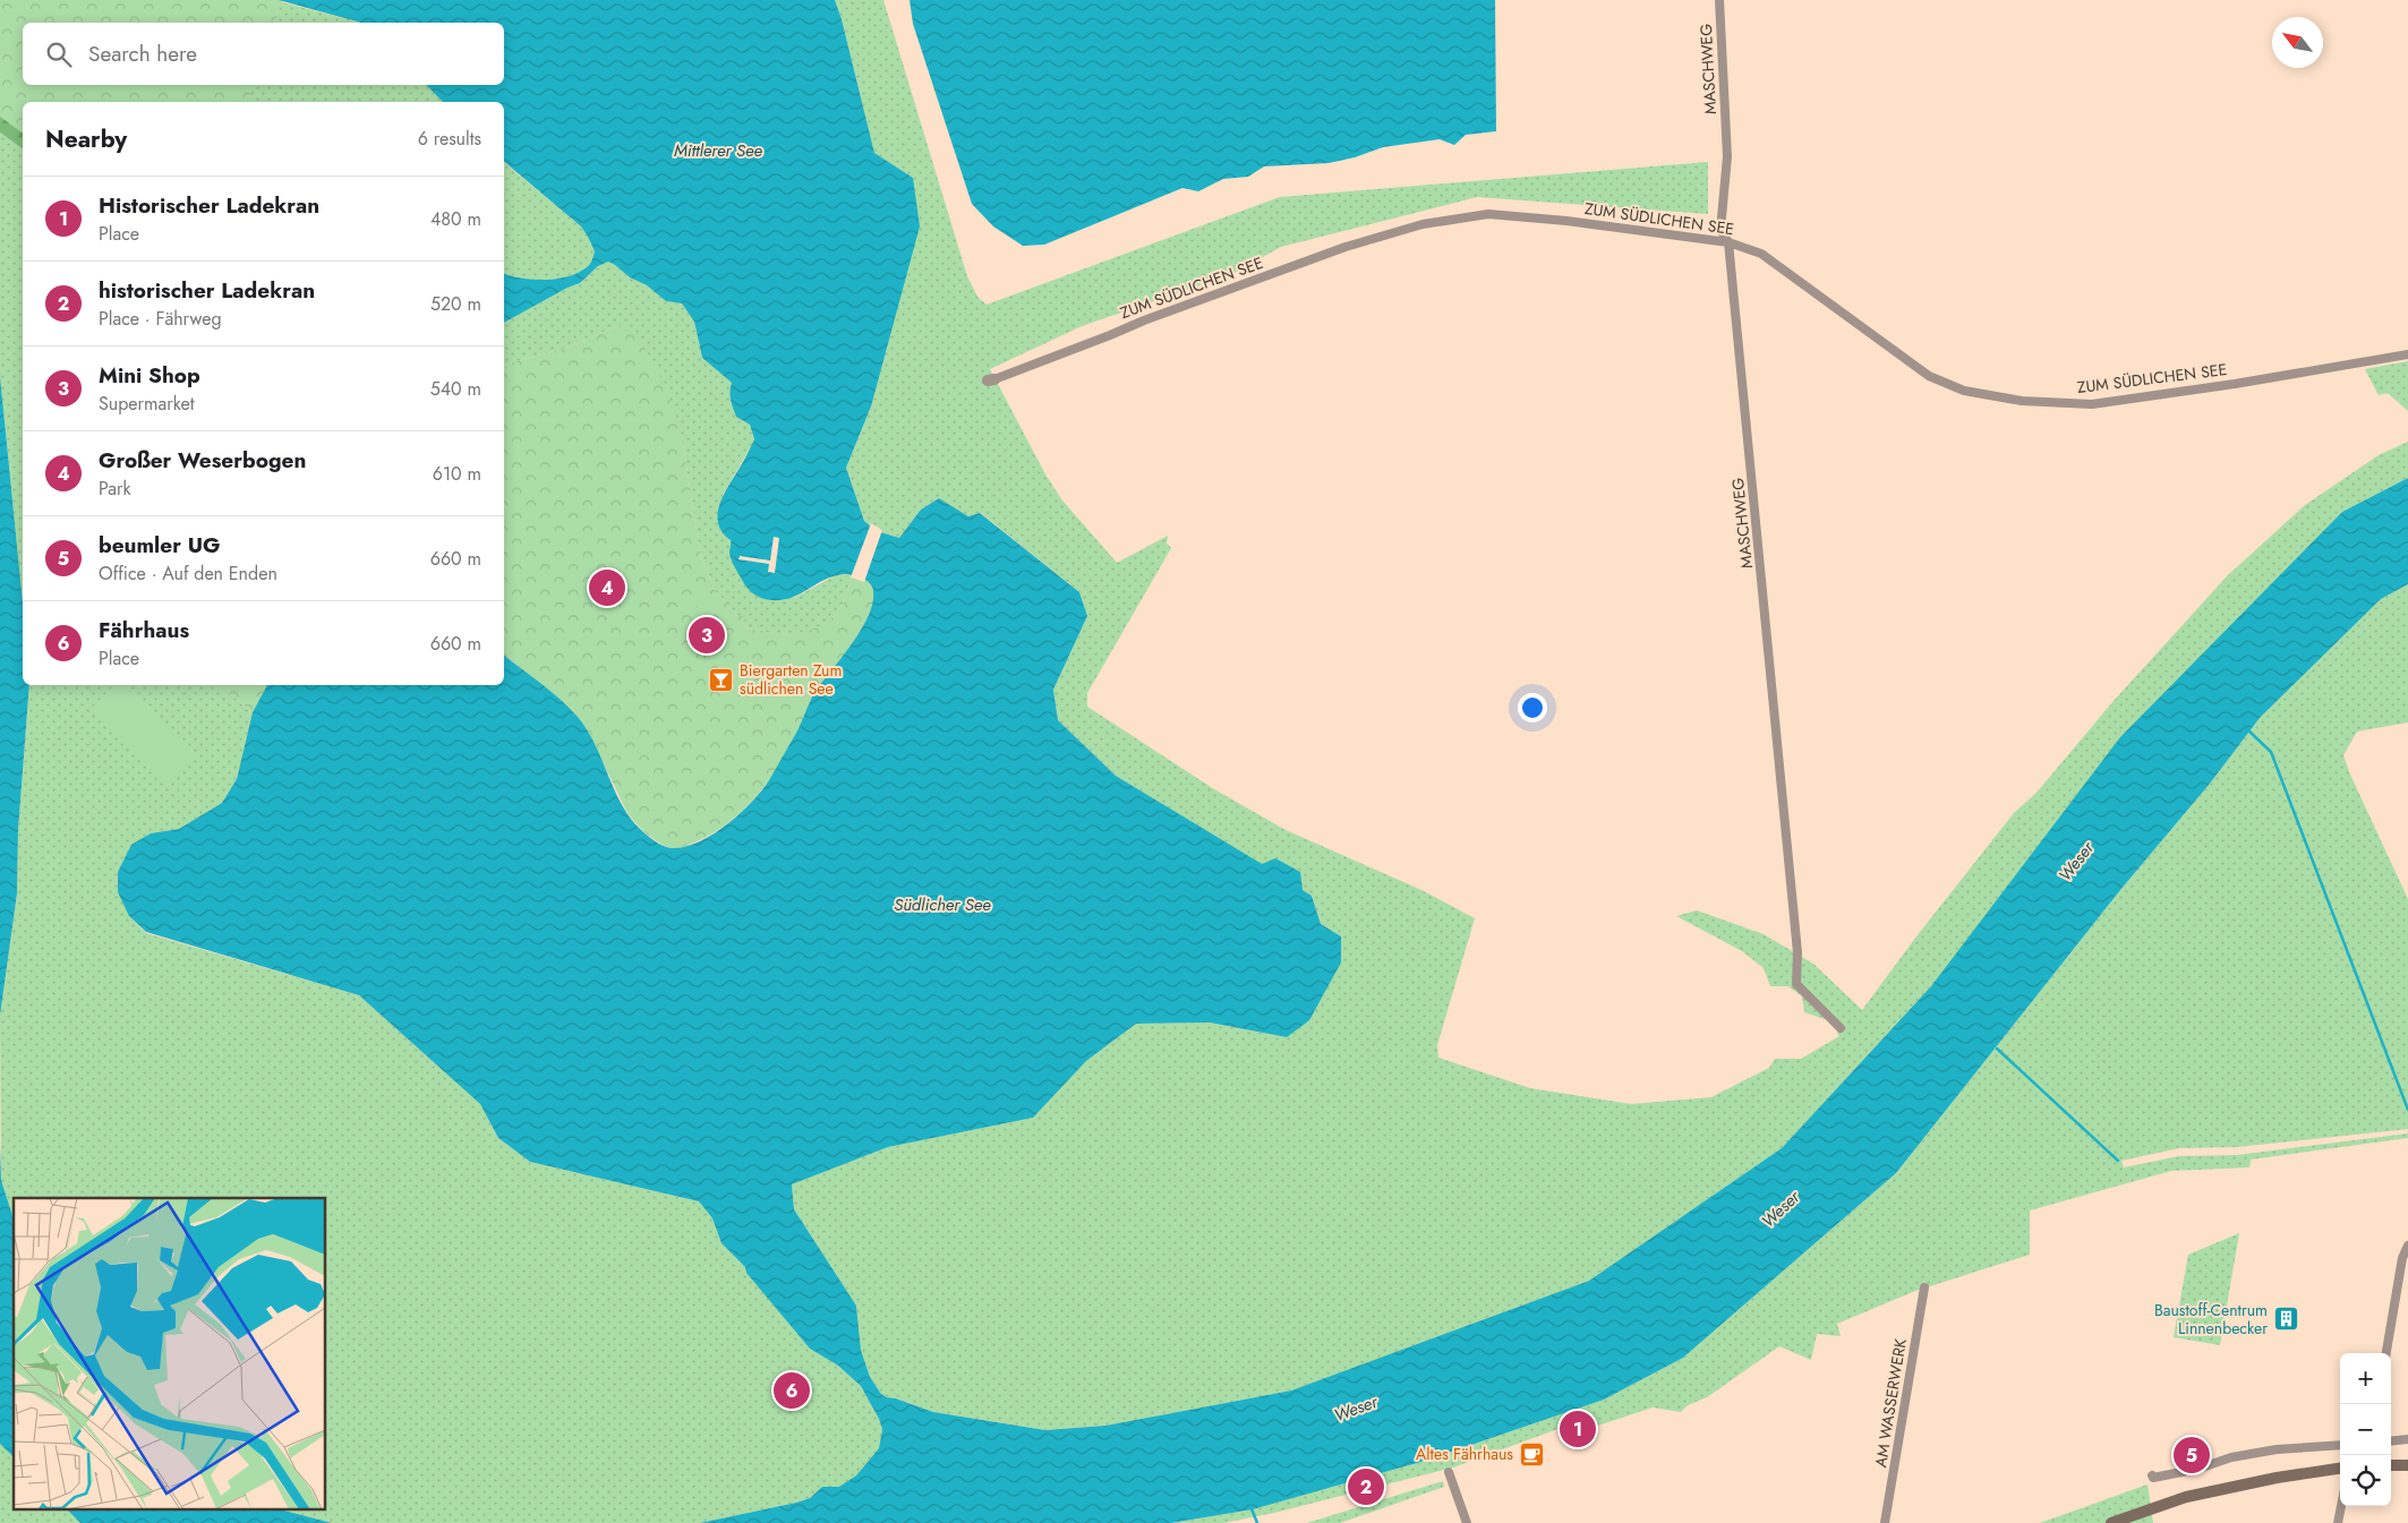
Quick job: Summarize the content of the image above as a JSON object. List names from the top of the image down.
{
  "streets": {
    "street": ["MASCHWEG", "ZUM SÜDLICHEN SEE", "AM WASSERWERK"]
  },
  "crossings": [
    ["MASCHWEG", "ZUM SÜDLICHEN SEE"]
  ],
  "water": ["Mittlerer See", "Weser", "Südlicher See"],
  "places": {
    "bar": ["Biergarten Zum südlichen See"],
    "building": ["Baustoff-Centrum Linnenbecker"],
    "cafe": ["Altes Fährhaus"]
  },
  "north": "top left",
  "page": {
    "search": "Search here",
    "heading": ["Nearby", "6 results"],
    "list": [
      {
        "mark": "1",
        "name": "Historischer Ladekran",
        "note": "Place",
        "value": "480 m"
      },
      {
        "mark": "2",
        "name": "historischer Ladekran",
        "note": "Place · Fährweg",
        "value": "520 m"
      },
      {
        "mark": "3",
        "name": "Mini Shop",
        "note": "Supermarket",
        "value": "540 m"
      },
      {
        "mark": "4",
        "name": "Großer Weserbogen",
        "note": "Park",
        "value": "610 m"
      },
      {
        "mark": "5",
        "name": "beumler UG",
        "note": "Office · Auf den Enden",
        "value": "660 m"
      },
      {
        "mark": "6",
        "name": "Fährhaus",
        "note": "Place",
        "value": "660 m"
      }
    ],
    "pins": [
      "4",
      "3",
      "6",
      "1",
      "5",
      "2"
    ],
    "map_buttons": ["+", "−"]
  }
}
